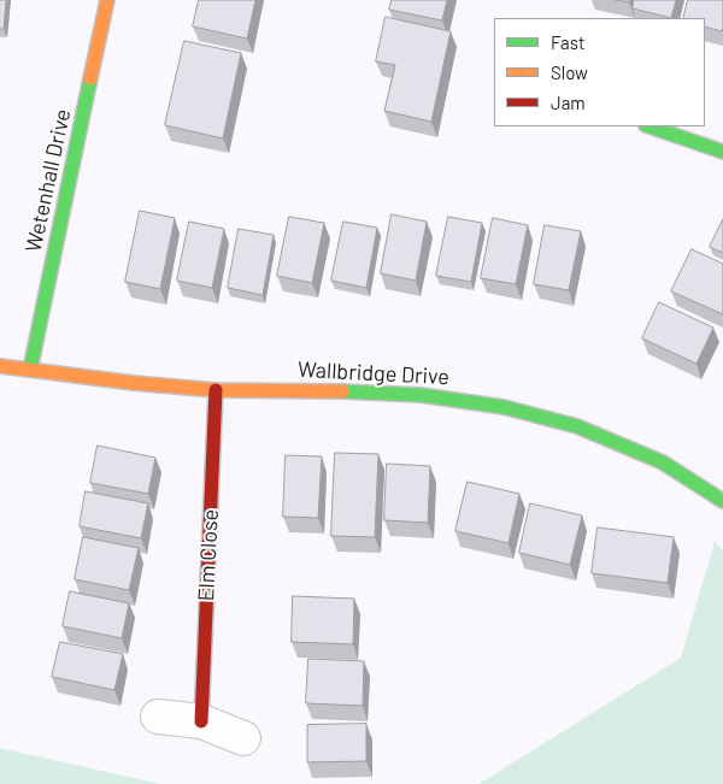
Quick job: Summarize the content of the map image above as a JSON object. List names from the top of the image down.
{
  "streets": {
    "street": ["Wetenhall Drive", "Wallbridge Drive", "Elm Close"]
  },
  "crossings": [
    ["Wetenhall Drive", "Wallbridge Drive"],
    ["Wallbridge Drive", "Elm Close"]
  ],
  "legend": ["Fast", "Slow", "Jam"]
}
